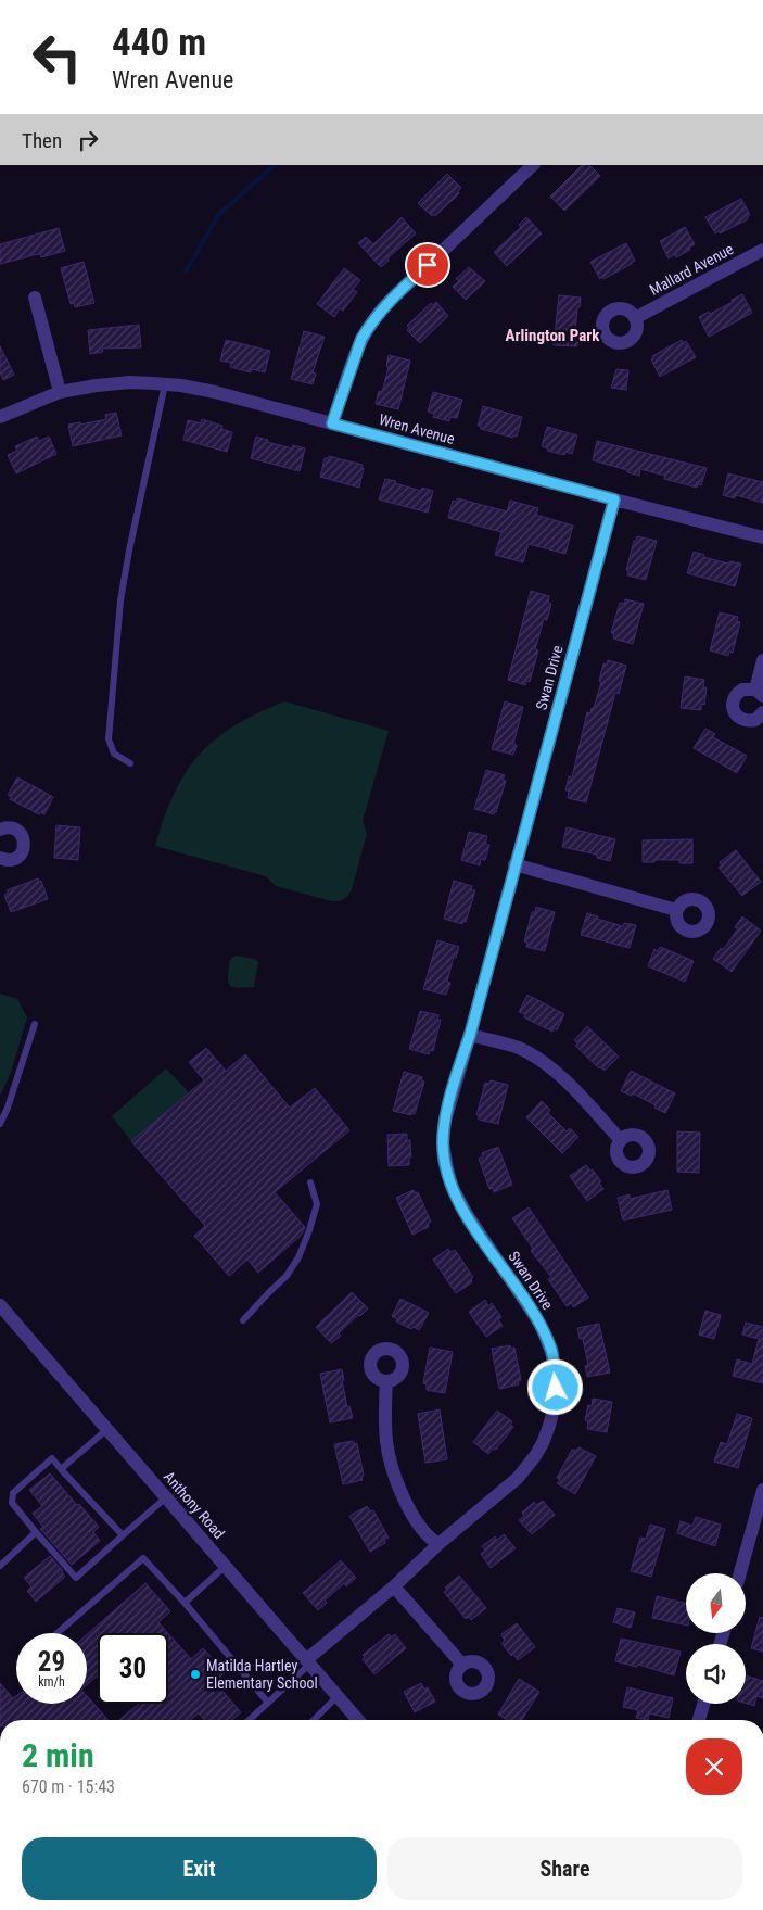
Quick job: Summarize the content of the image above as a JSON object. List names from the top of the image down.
{
  "streets": {
    "street": [
      "Mallard Avenue",
      "Wren Avenue",
      "Swan Drive",
      "Anthony Road"
    ]
  },
  "crossings": [
    ["Wren Avenue", "Swan Drive"],
    ["Swan Drive", "Anthony Road"]
  ],
  "districts": ["Arlington Park"],
  "places": ["Matilda Hartley Elementary School"],
  "north": "bottom",
  "page": {
    "turn": ["440 m", "Wren Avenue"],
    "then": "Then",
    "speed": "29 km/h",
    "limit": "30",
    "heading": ["2 min", "670 m · 15:43"],
    "buttons": ["Exit", "Share"]
  }
}
